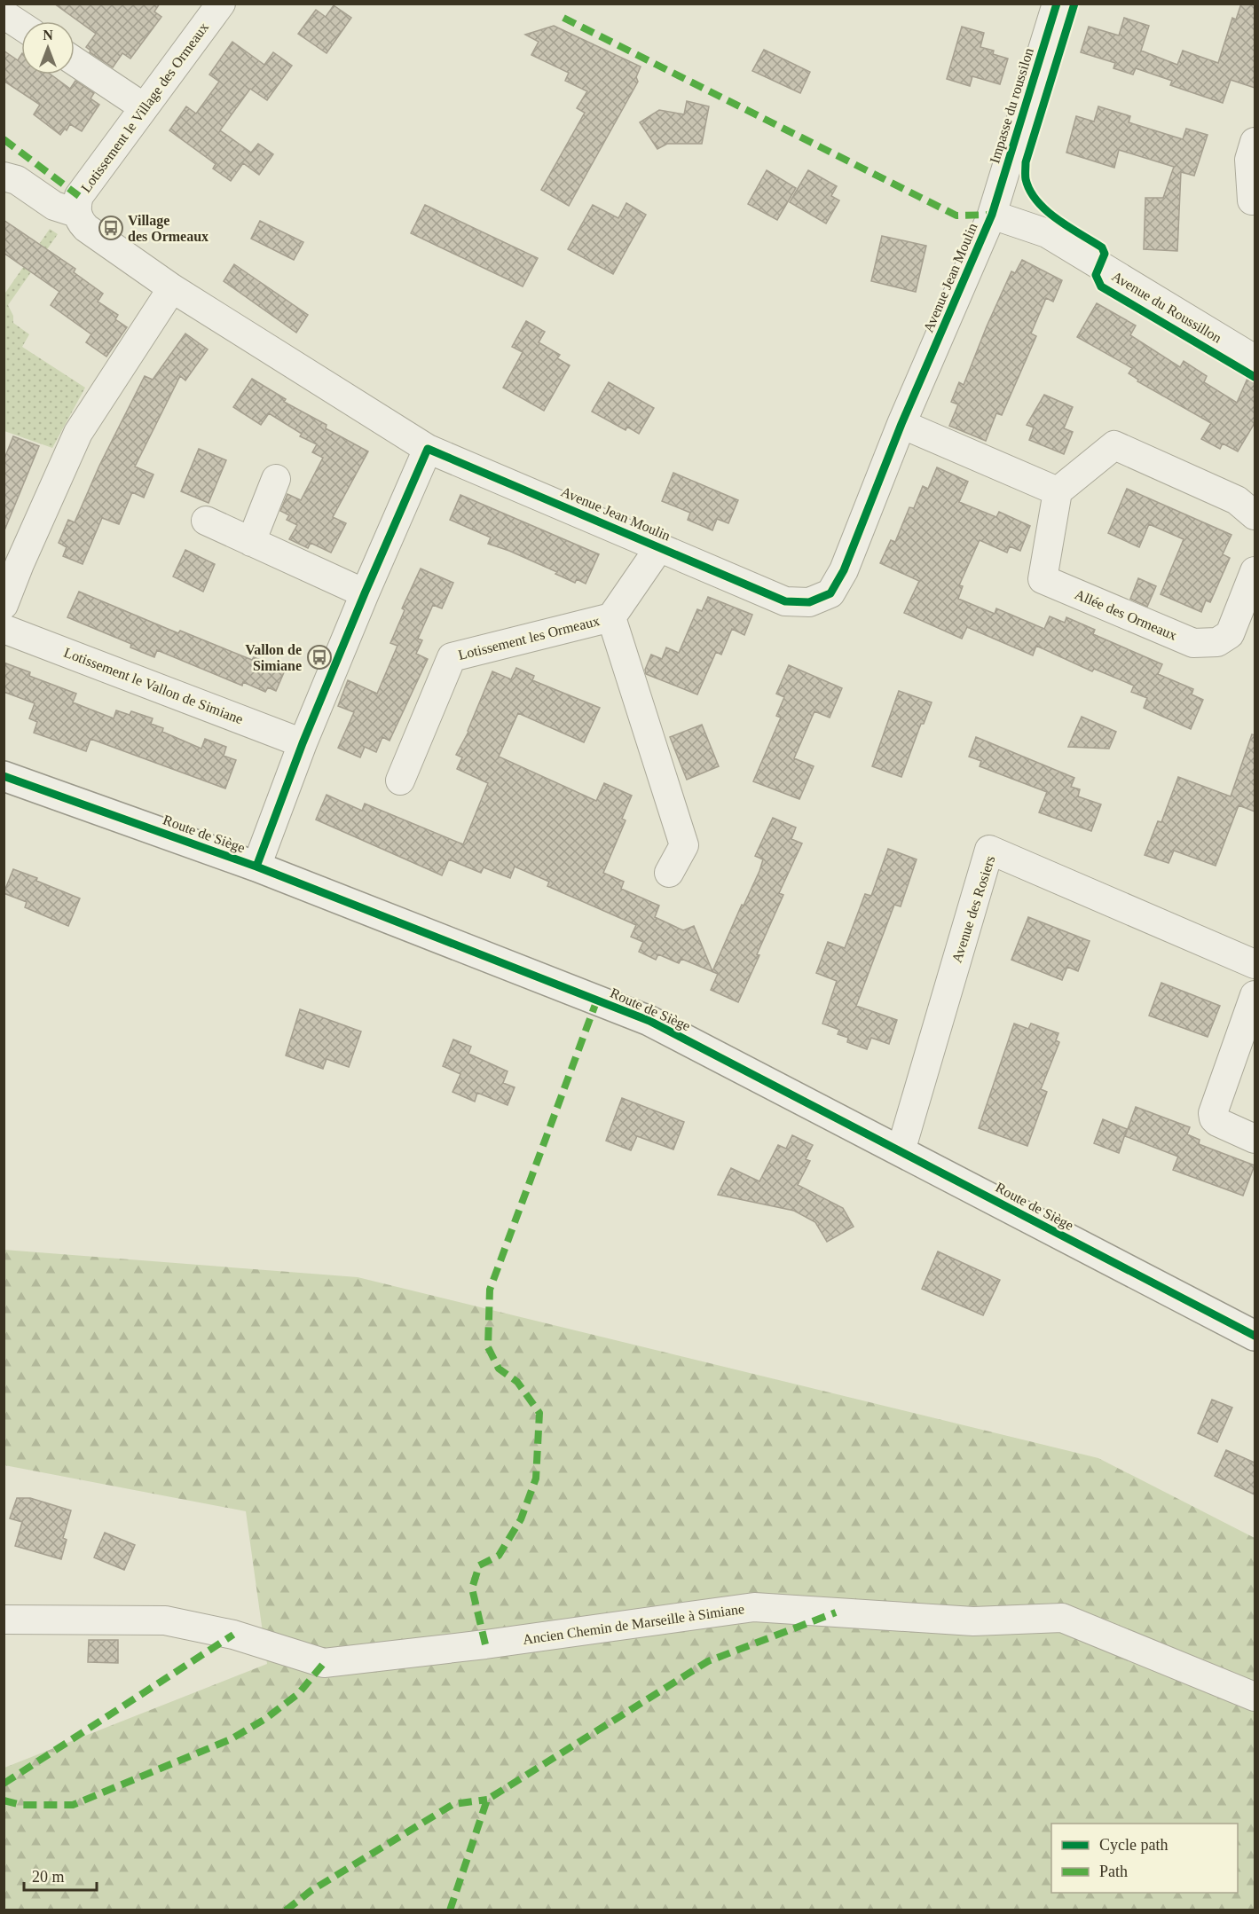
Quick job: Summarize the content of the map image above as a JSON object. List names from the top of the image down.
{
  "streets": {
    "street": [
      "Impasse du roussilon",
      "Lotissement le Village des Ormeaux",
      "Avenue Jean Moulin",
      "Avenue du Roussillon",
      "Allée des Ormeaux",
      "Lotissement les Ormeaux",
      "Lotissement le Vallon de Simiane",
      "Route de Siège",
      "Avenue des Rosiers",
      "Ancien Chemin de Marseille à Simiane"
    ]
  },
  "crossings": [
    ["Impasse du roussilon", "Avenue Jean Moulin"],
    ["Impasse du roussilon", "Avenue du Roussillon"],
    ["Lotissement le Village des Ormeaux", "Avenue Jean Moulin"],
    ["Avenue Jean Moulin", "Avenue du Roussillon"],
    ["Avenue Jean Moulin", "Lotissement les Ormeaux"],
    ["Route de Siège", "Avenue des Rosiers"]
  ],
  "places": {
    "bus stop": ["Village des Ormeaux", "Vallon de Simiane"]
  },
  "legend": ["Cycle path", "Path"],
  "scale_bar": "20 m",
  "north": "top"
}
